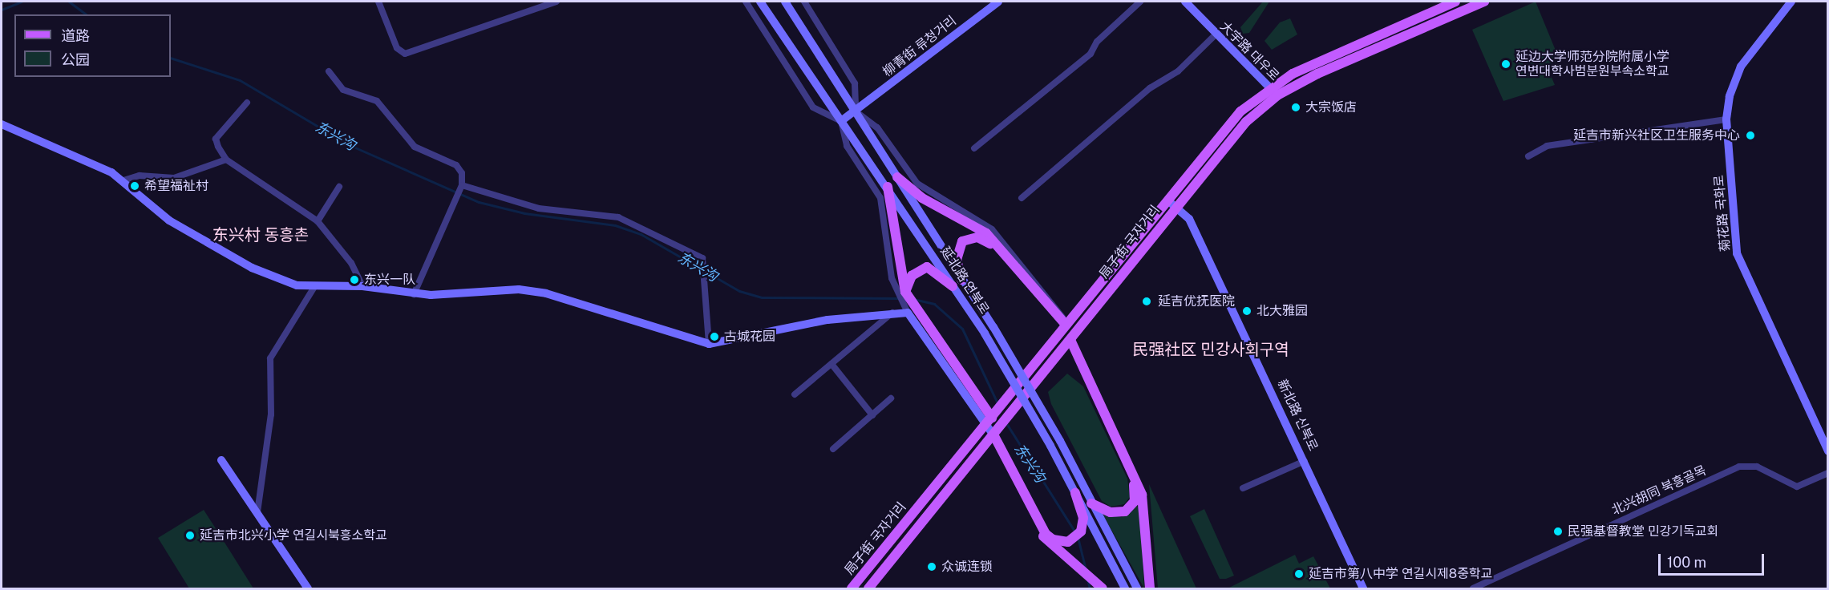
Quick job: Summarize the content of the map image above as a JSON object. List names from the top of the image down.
{
  "streets": {
    "main road": ["局子街 국자거리"],
    "street": [
      "柳青街 류청거리",
      "大宇路 대우로",
      "菊花路 국화로",
      "延北路 연북로",
      "新北路 신북로",
      "北兴胡同 북흥골목"
    ]
  },
  "crossings": [
    ["柳青街 류청거리", "延北路 연북로"],
    ["大宇路 대우로", "局子街 국자거리"],
    ["局子街 국자거리", "新北路 신북로"]
  ],
  "districts": ["东兴村 동흥촌", "民强社区 민강사회구역"],
  "water": ["东兴沟"],
  "places": [
    "延边大学师范分院附属小学 연변대학사범분원부속소학교",
    "大宗饭店",
    "延吉市新兴社区卫生服务中心",
    "希望福祉村",
    "东兴一队",
    "延吉优抚医院",
    "北大雅园",
    "古城花园",
    "民强基督教堂 민강기독교회",
    "延吉市北兴小学 연길시북흥소학교",
    "众诚连锁",
    "延吉市第八中学 연길시제8중학교"
  ],
  "legend": ["道路", "公园"],
  "scale_bar": "100 m"
}
